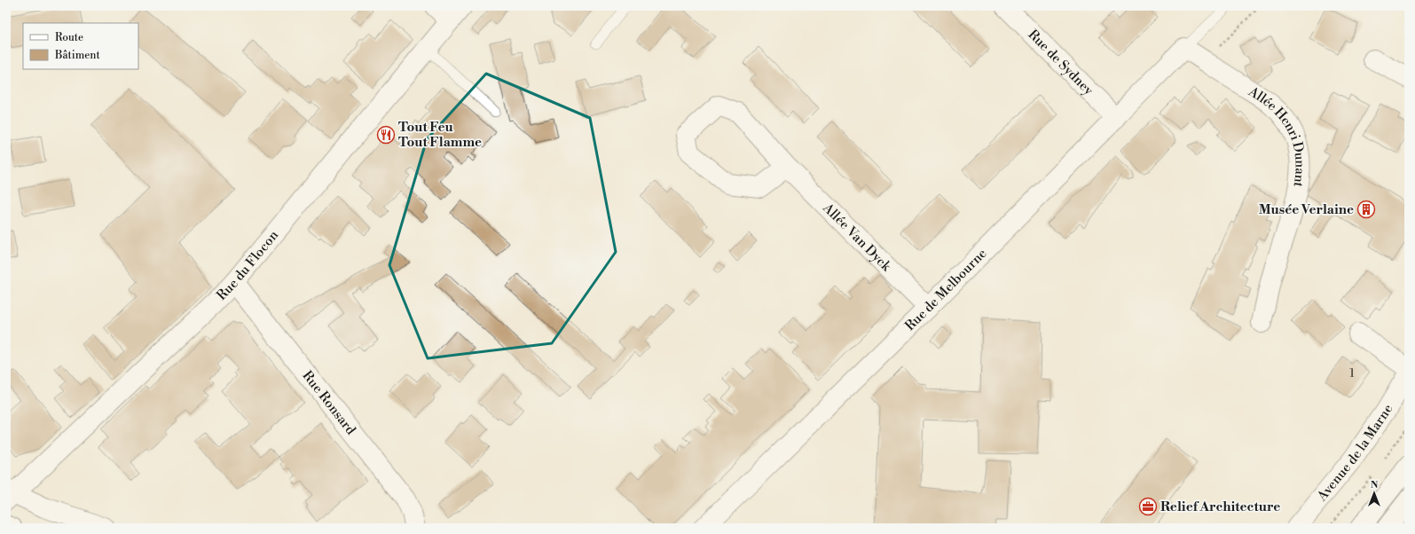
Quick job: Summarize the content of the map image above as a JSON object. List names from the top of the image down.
{
  "streets": {
    "street": [
      "Rue de Sydney",
      "Allée Henri Dunant",
      "Allée Van Dyck",
      "Rue du Flocon",
      "Rue de Melbourne",
      "Rue Ronsard",
      "Avenue de la Marne"
    ]
  },
  "crossings": [
    ["Rue de Sydney", "Rue de Melbourne"],
    ["Allée Henri Dunant", "Rue de Melbourne"],
    ["Allée Van Dyck", "Rue de Melbourne"],
    ["Rue du Flocon", "Rue Ronsard"]
  ],
  "places": {
    "restaurant": ["Tout Feu Tout Flamme"],
    "building": ["Musée Verlaine"],
    "office": ["Relief Architecture"]
  },
  "house_numbers": ["1"],
  "legend": ["Route", "Bâtiment"],
  "north": "top"
}
